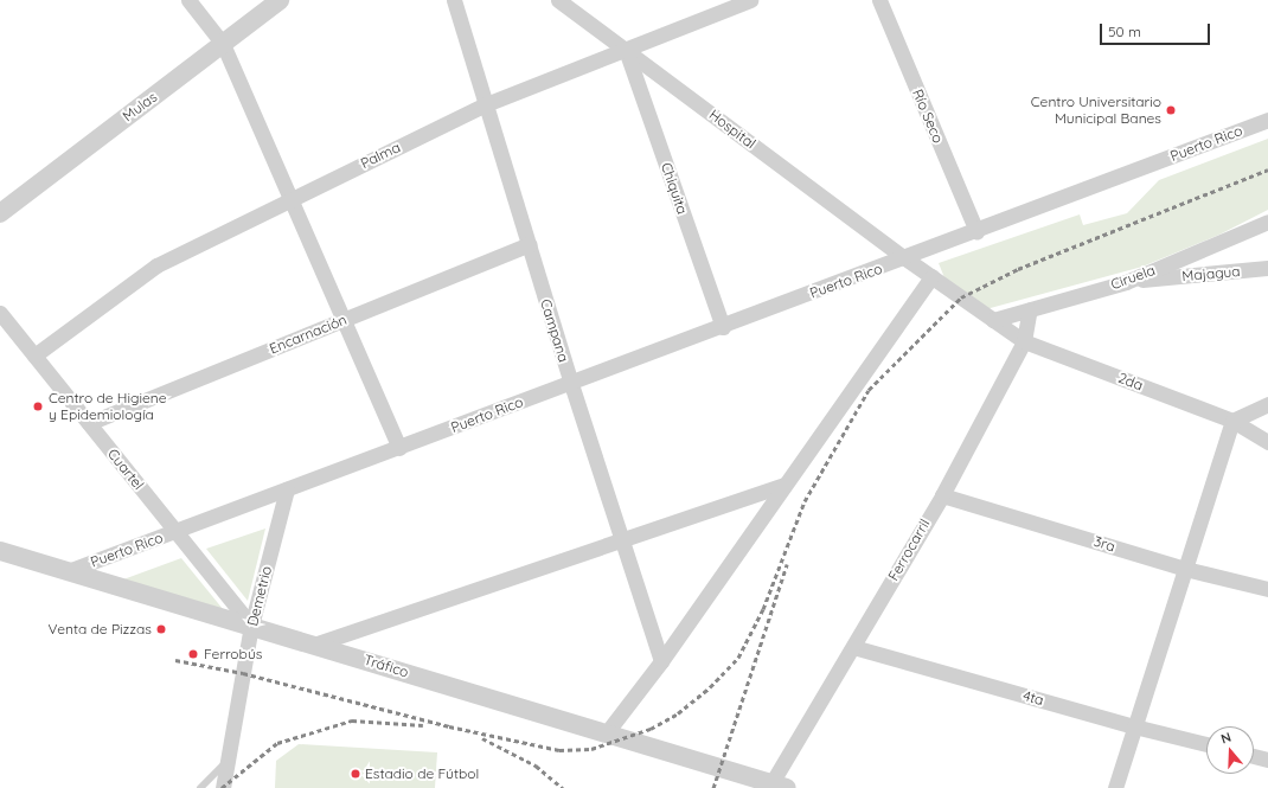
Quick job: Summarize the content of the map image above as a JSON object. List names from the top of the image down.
{
  "streets": {
    "street": [
      "Mulas",
      "Río Seco",
      "Hospital",
      "Puerto Rico",
      "Palma",
      "Chiquita",
      "Majagua",
      "Ciruela",
      "Campana",
      "Encarnación",
      "2da",
      "Cuartel",
      "3ra",
      "Ferrocarril",
      "Demetrio",
      "Tráfico",
      "4ta"
    ]
  },
  "crossings": [
    ["Río Seco", "Puerto Rico"],
    ["Hospital", "Puerto Rico"],
    ["Hospital", "Palma"],
    ["Hospital", "Chiquita"],
    ["Puerto Rico", "Chiquita"],
    ["Puerto Rico", "Campana"],
    ["Puerto Rico", "Cuartel"],
    ["Puerto Rico", "Demetrio"],
    ["Puerto Rico", "Tráfico"],
    ["Palma", "Chiquita"],
    ["Palma", "Campana"],
    ["Palma", "Cuartel"],
    ["Majagua", "Ciruela"],
    ["Ciruela", "2da"],
    ["Ciruela", "Ferrocarril"],
    ["Campana", "Encarnación"],
    ["Encarnación", "Cuartel"],
    ["2da", "Ferrocarril"],
    ["Cuartel", "Demetrio"],
    ["Cuartel", "Tráfico"],
    ["3ra", "Ferrocarril"],
    ["Ferrocarril", "Tráfico"],
    ["Ferrocarril", "4ta"],
    ["Demetrio", "Tráfico"]
  ],
  "places": [
    "Centro Universitario Municipal Banes",
    "Centro de Higiene y Epidemiología",
    "Venta de Pizzas",
    "Ferrobús",
    "Estadio de Fútbol"
  ],
  "scale_bar": "50 m",
  "north": "top"
}
